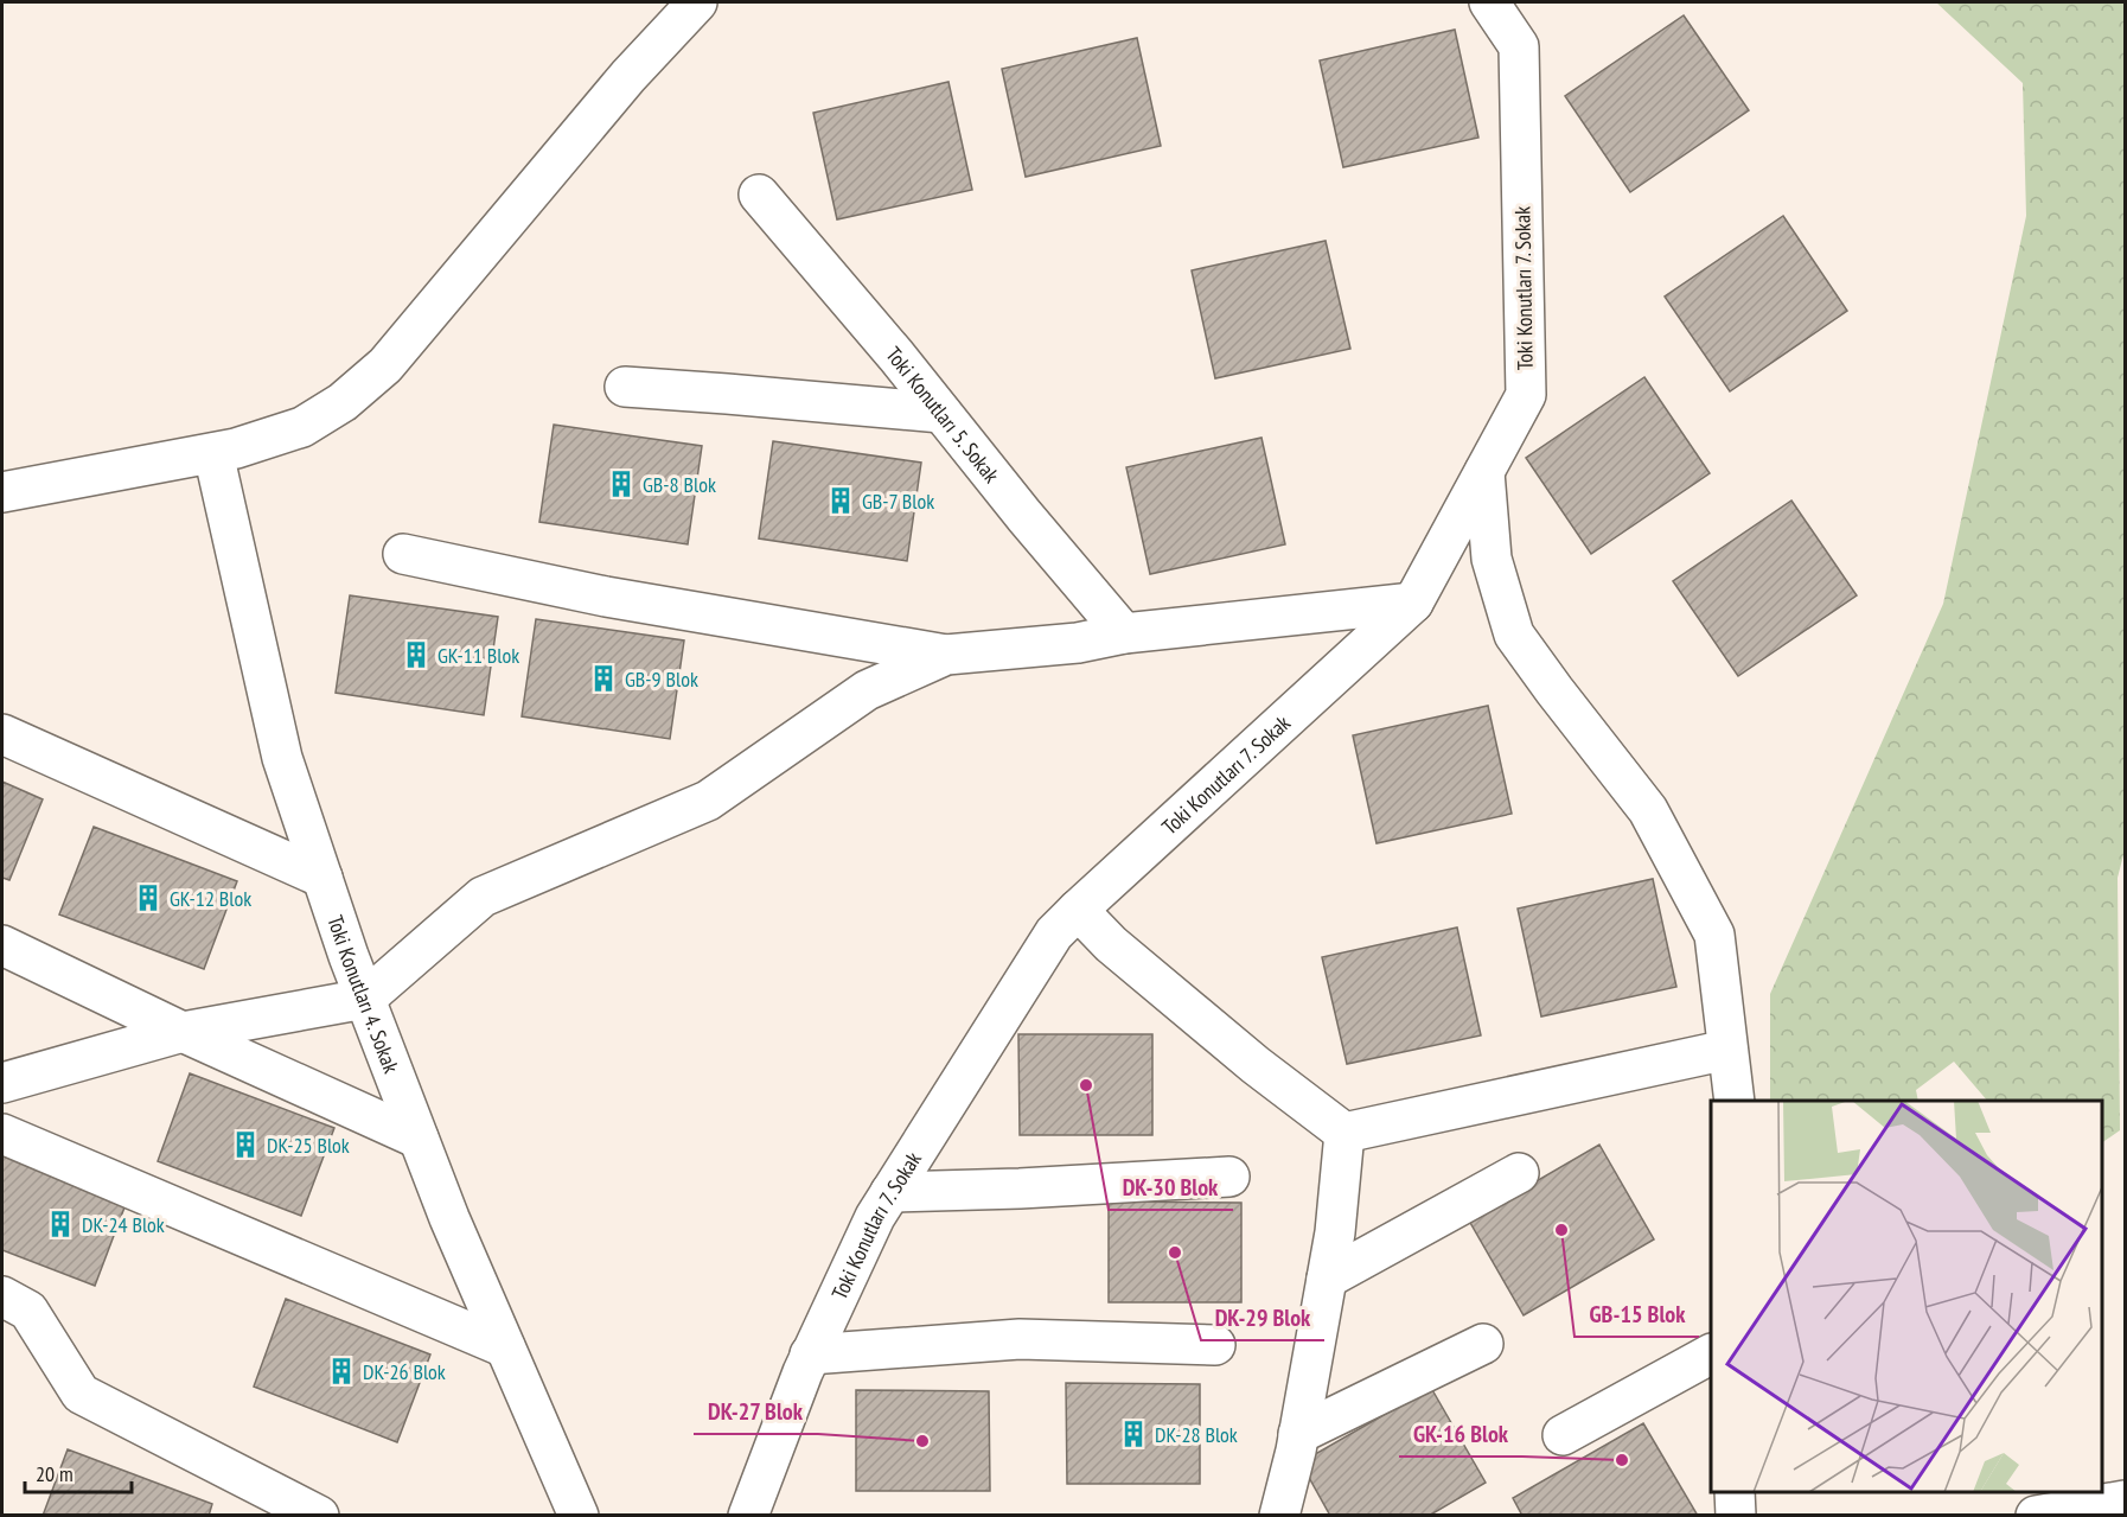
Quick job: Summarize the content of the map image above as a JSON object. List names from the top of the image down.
{
  "streets": {
    "street": ["Toki Konutları 7. Sokak", "Toki Konutları 5. Sokak", "Toki Konutları 4. Sokak"]
  },
  "places": {
    "building": [
      "GB-8 Blok",
      "GB-7 Blok",
      "GK-11 Blok",
      "GB-9 Blok",
      "GK-12 Blok",
      "DK-25 Blok",
      "DK-24 Blok",
      "DK-26 Blok",
      "DK-28 Blok"
    ],
    "other": [
      "DK-30 Blok",
      "GB-15 Blok",
      "DK-29 Blok",
      "DK-27 Blok",
      "GK-16 Blok"
    ]
  },
  "scale_bar": "20 m"
}
